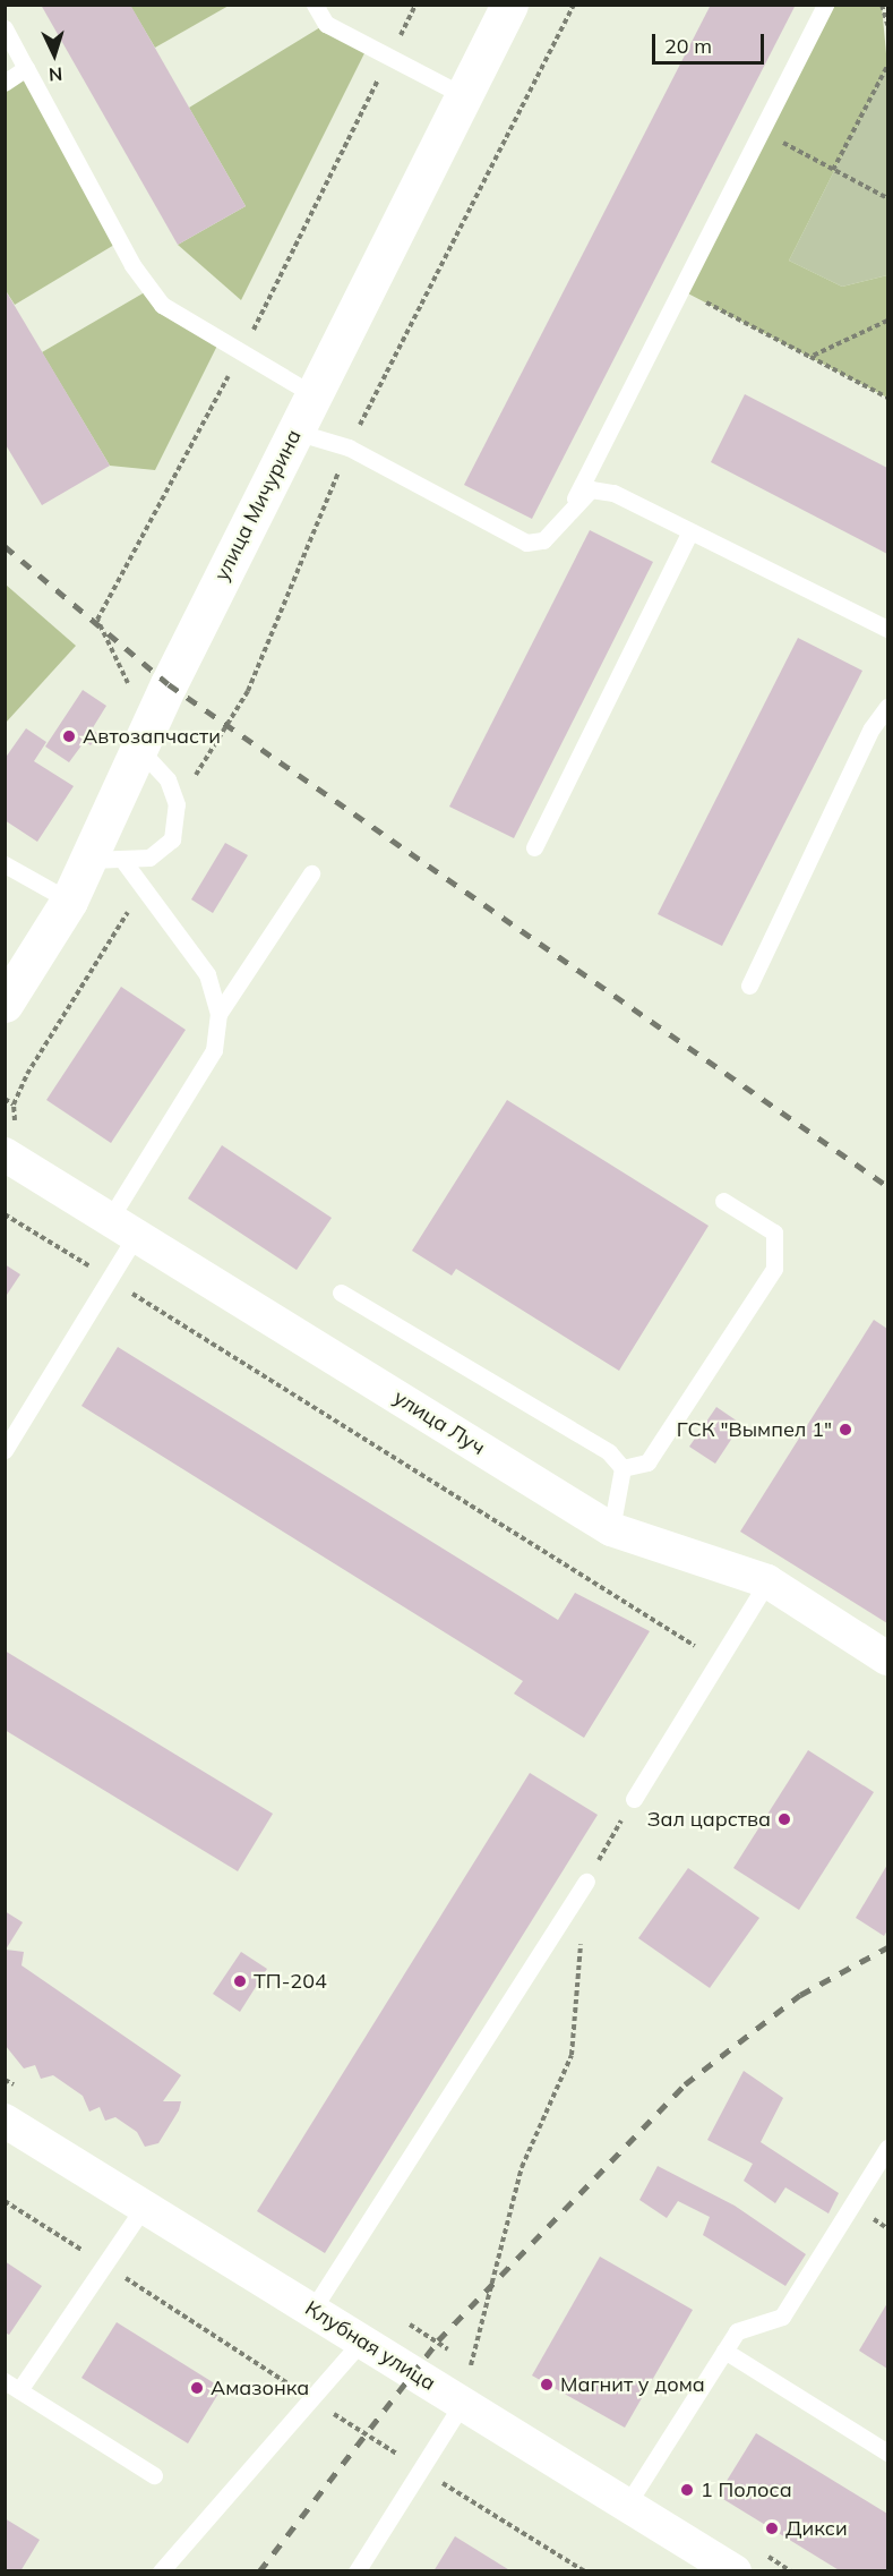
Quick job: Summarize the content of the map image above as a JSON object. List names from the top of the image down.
{
  "streets": {
    "main road": ["улица Мичурина"],
    "street": ["улица Луч", "Клубная улица"]
  },
  "places": [
    "Автозапчасти",
    "ГСК \"Вымпел 1\"",
    "Зал царства",
    "ТП-204",
    "Магнит у дома",
    "Амазонка",
    "1 Полоса",
    "Дикси"
  ],
  "scale_bar": "20 m",
  "north": "bottom"
}
